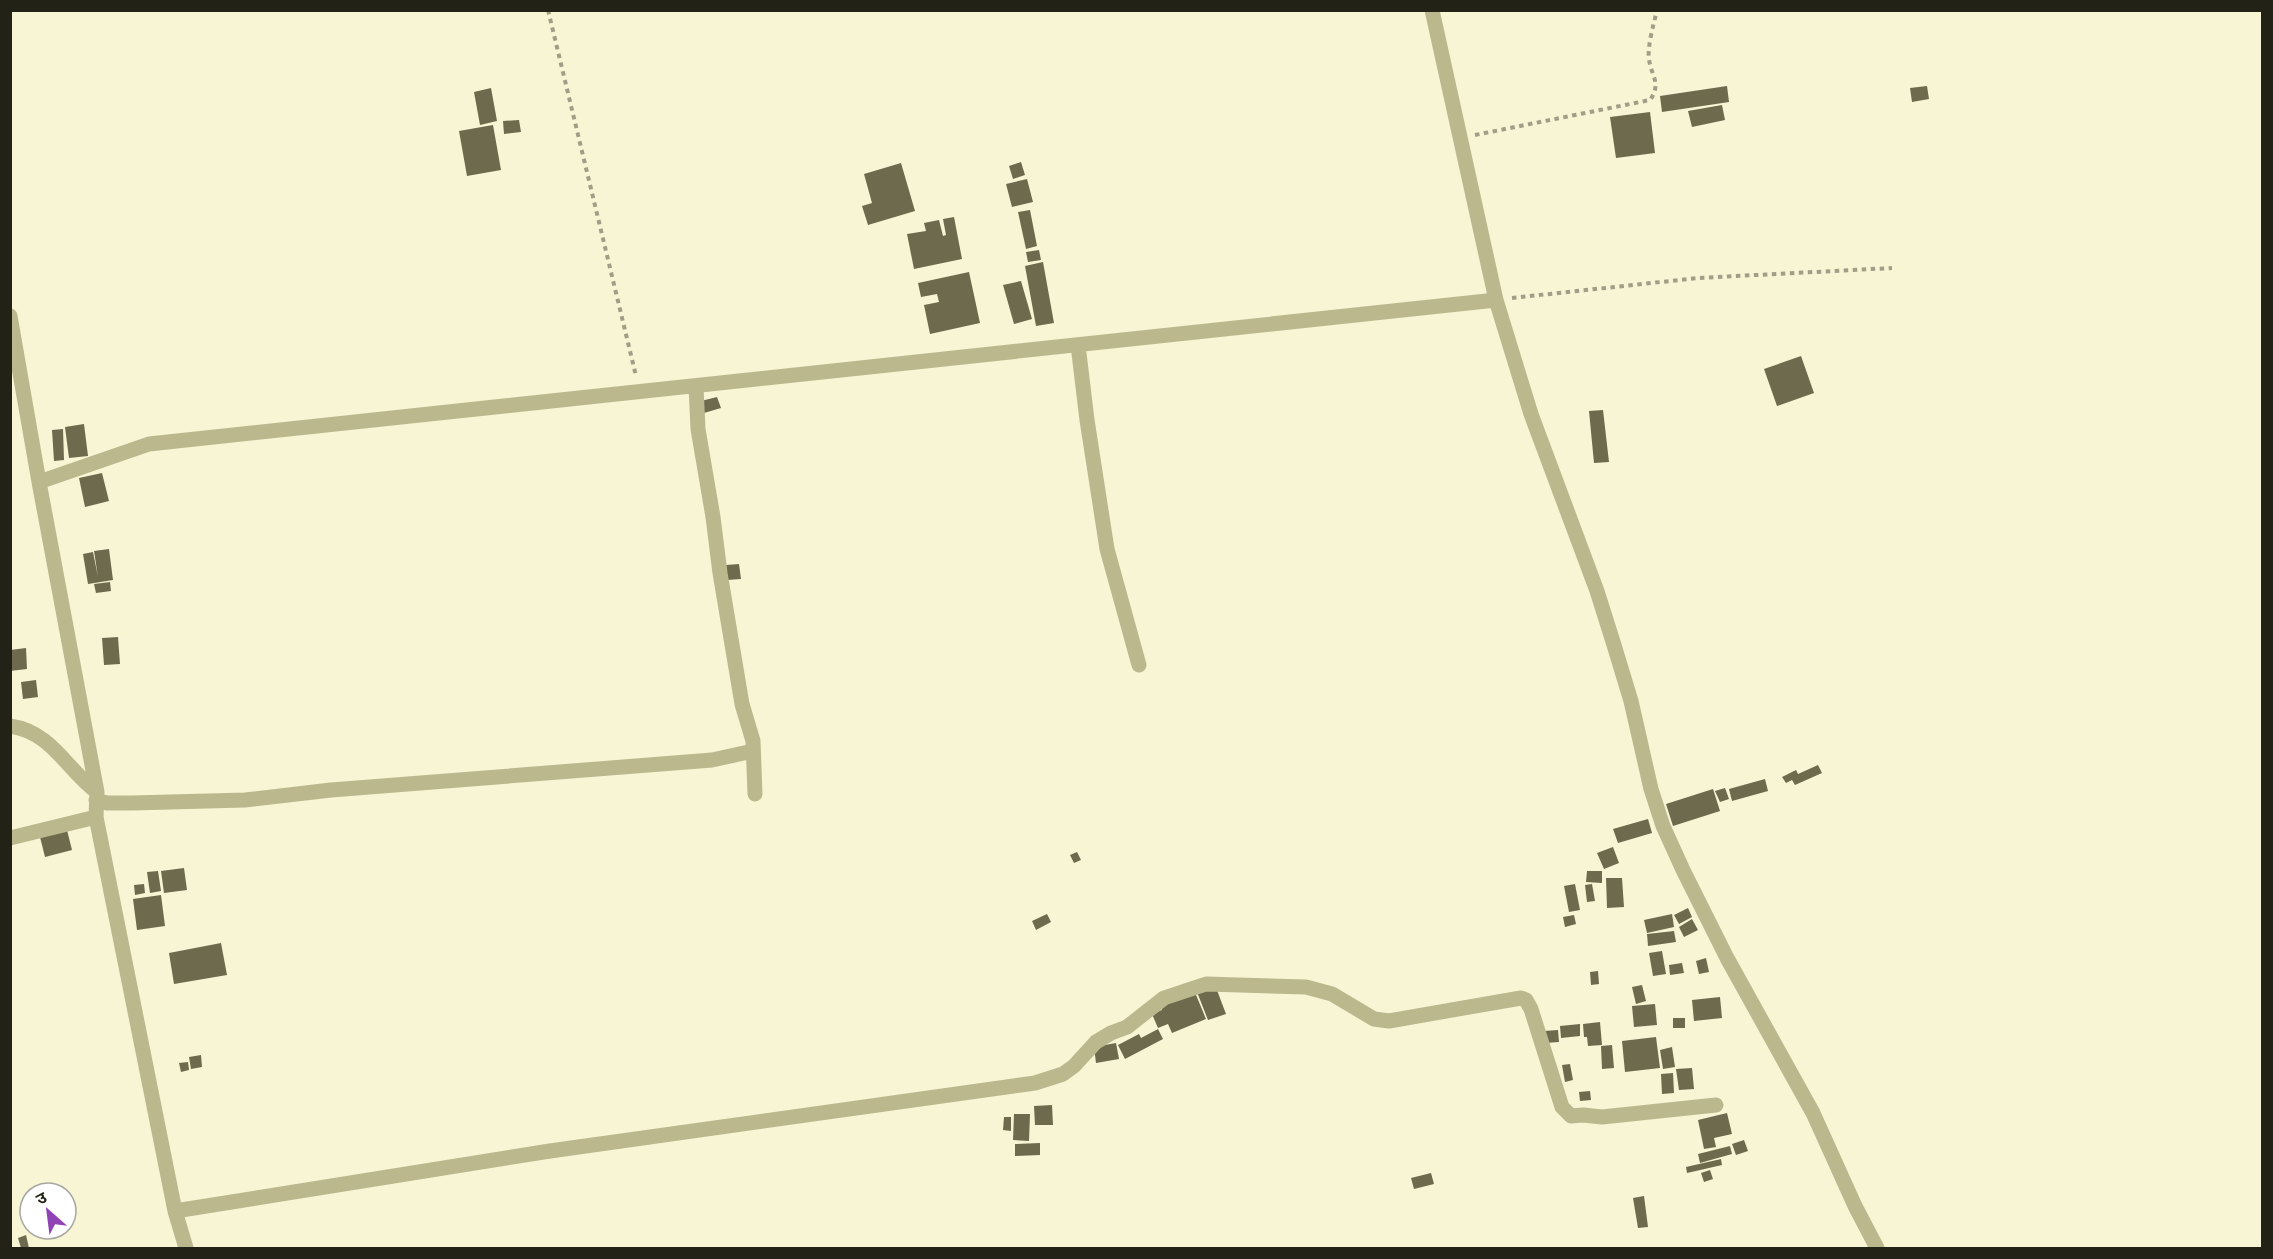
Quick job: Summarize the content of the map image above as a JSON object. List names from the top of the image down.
{
  "north": "top left"
}
